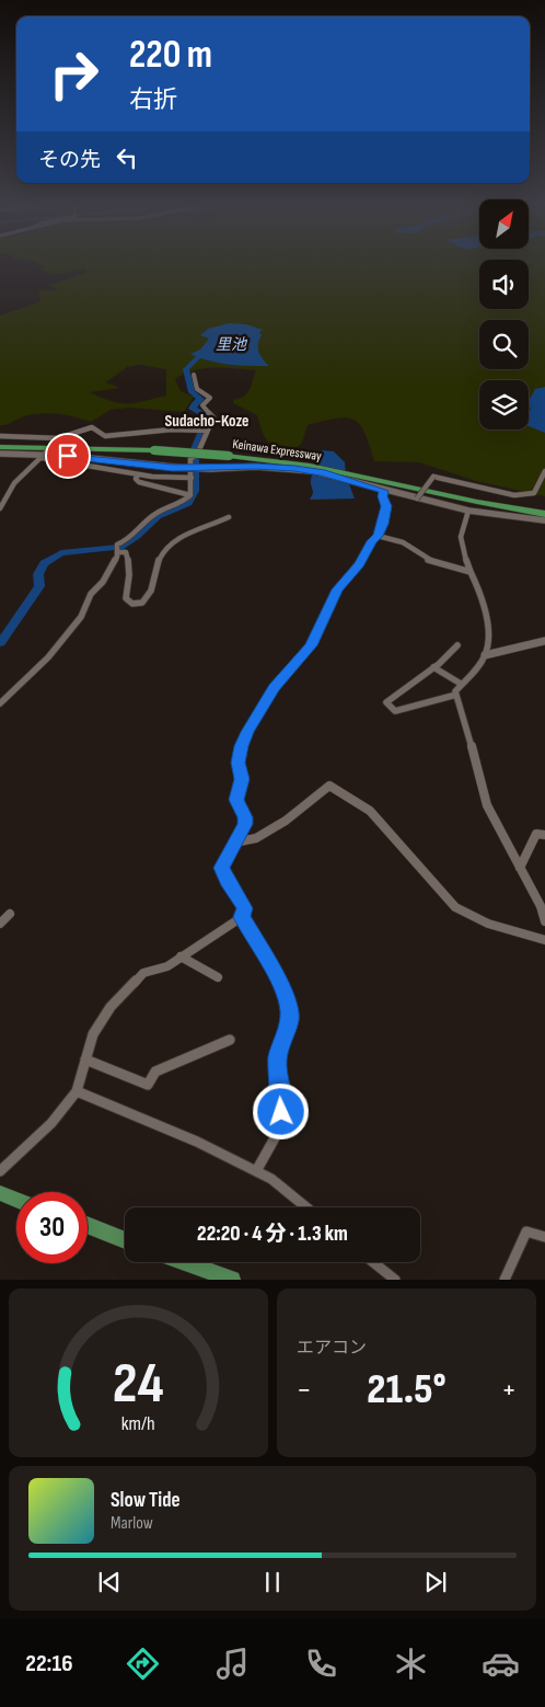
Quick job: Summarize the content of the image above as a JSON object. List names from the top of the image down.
{
  "streets": {
    "highway": ["Keinawa Expressway"]
  },
  "districts": ["Sudacho-Koze"],
  "water": ["里池"],
  "north": "top right",
  "page": {
    "turn": ["220 m", "右折"],
    "then": "その先",
    "limit": "30",
    "trip": "22:20 · 4 分 · 1.3 km",
    "tile": "エアコン",
    "heat": ["−", "21.5°", "+"],
    "song": ["Slow Tide", "Marlow"],
    "tabs": "22:16",
    "gauge": ["24", "km/h"]
  }
}
